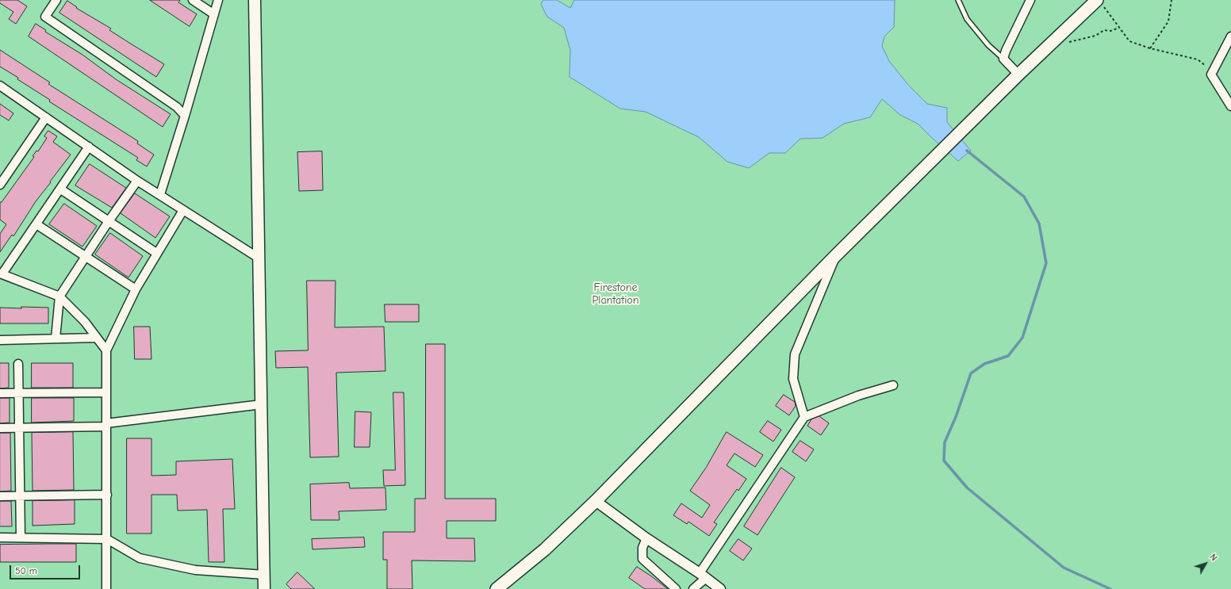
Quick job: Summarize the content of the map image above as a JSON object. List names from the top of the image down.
{
  "parks": ["Firestone Plantation"],
  "scale_bar": "50 m",
  "north": "top right"
}
